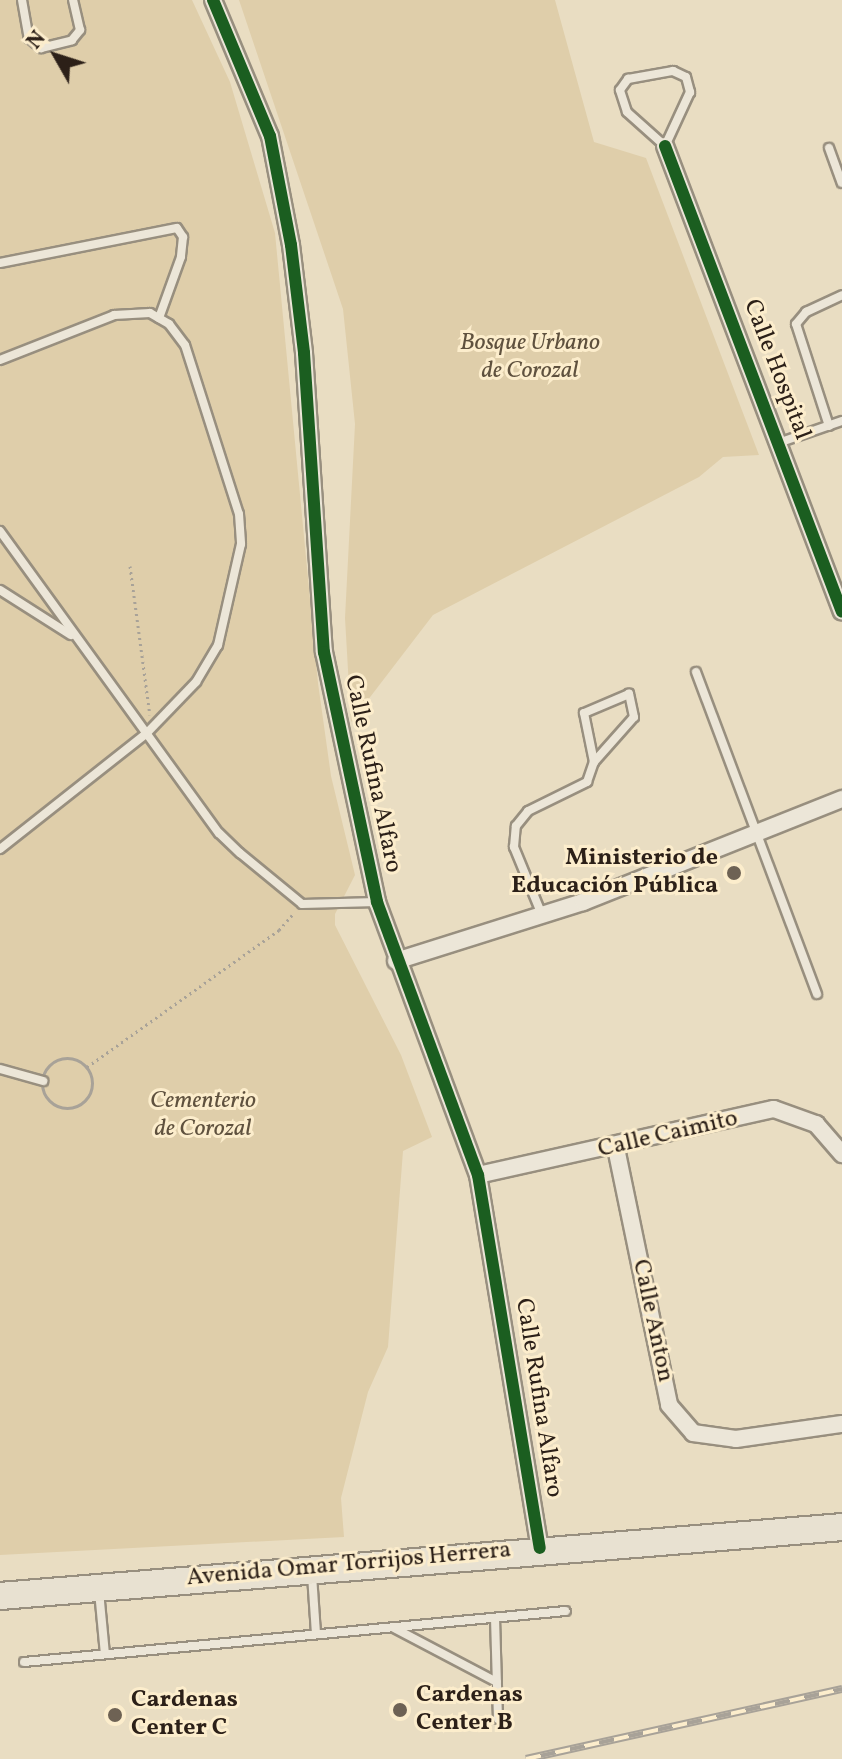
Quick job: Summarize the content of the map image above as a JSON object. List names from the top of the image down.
{
  "streets": {
    "main road": ["Avenida Omar Torrijos Herrera"],
    "street": [
      "Calle Hospital",
      "Calle Rufina Alfaro",
      "Calle Caimito",
      "Calle Anton"
    ]
  },
  "crossings": [
    ["Calle Rufina Alfaro", "Calle Caimito"],
    ["Calle Rufina Alfaro", "Avenida Omar Torrijos Herrera"],
    ["Calle Caimito", "Calle Anton"]
  ],
  "parks": ["Bosque Urbano de Corozal", "Cementerio de Corozal"],
  "places": ["Ministerio de Educación Pública", "Cardenas Center B", "Cardenas Center C"],
  "north": "top left"
}
